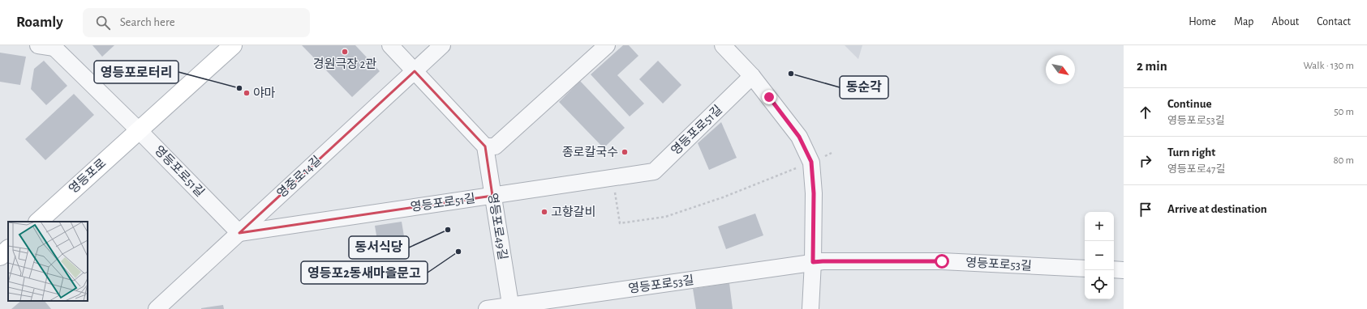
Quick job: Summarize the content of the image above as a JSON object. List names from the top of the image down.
{
  "streets": {
    "main road": ["영등포로"],
    "street": [
      "영등포로51길",
      "영중로14길",
      "영등포로49길",
      "영등포로53길"
    ]
  },
  "crossings": [
    ["영등포로51길", "영등포로"],
    ["영등포로51길", "영중로14길"],
    ["영등포로51길", "영등포로49길"],
    ["영등포로49길", "영등포로53길"]
  ],
  "places": [
    "경원극장 2관",
    "동순각",
    "영등포로터리",
    "야마",
    "종로칼국수",
    "고향갈비",
    "동서식당",
    "영등포2동새마을문고"
  ],
  "north": "bottom right",
  "page": {
    "header": "Roamly",
    "search": "Search here",
    "nav": [
      "Home",
      "Map",
      "About",
      "Contact"
    ],
    "heading": ["2 min", "Walk · 130 m"],
    "list": [
      ["Continue", "영등포로53길", "50 m"],
      ["Turn right", "영등포로47길", "80 m"],
      "Arrive at destination"
    ],
    "map_buttons": ["+", "−"]
  }
}
